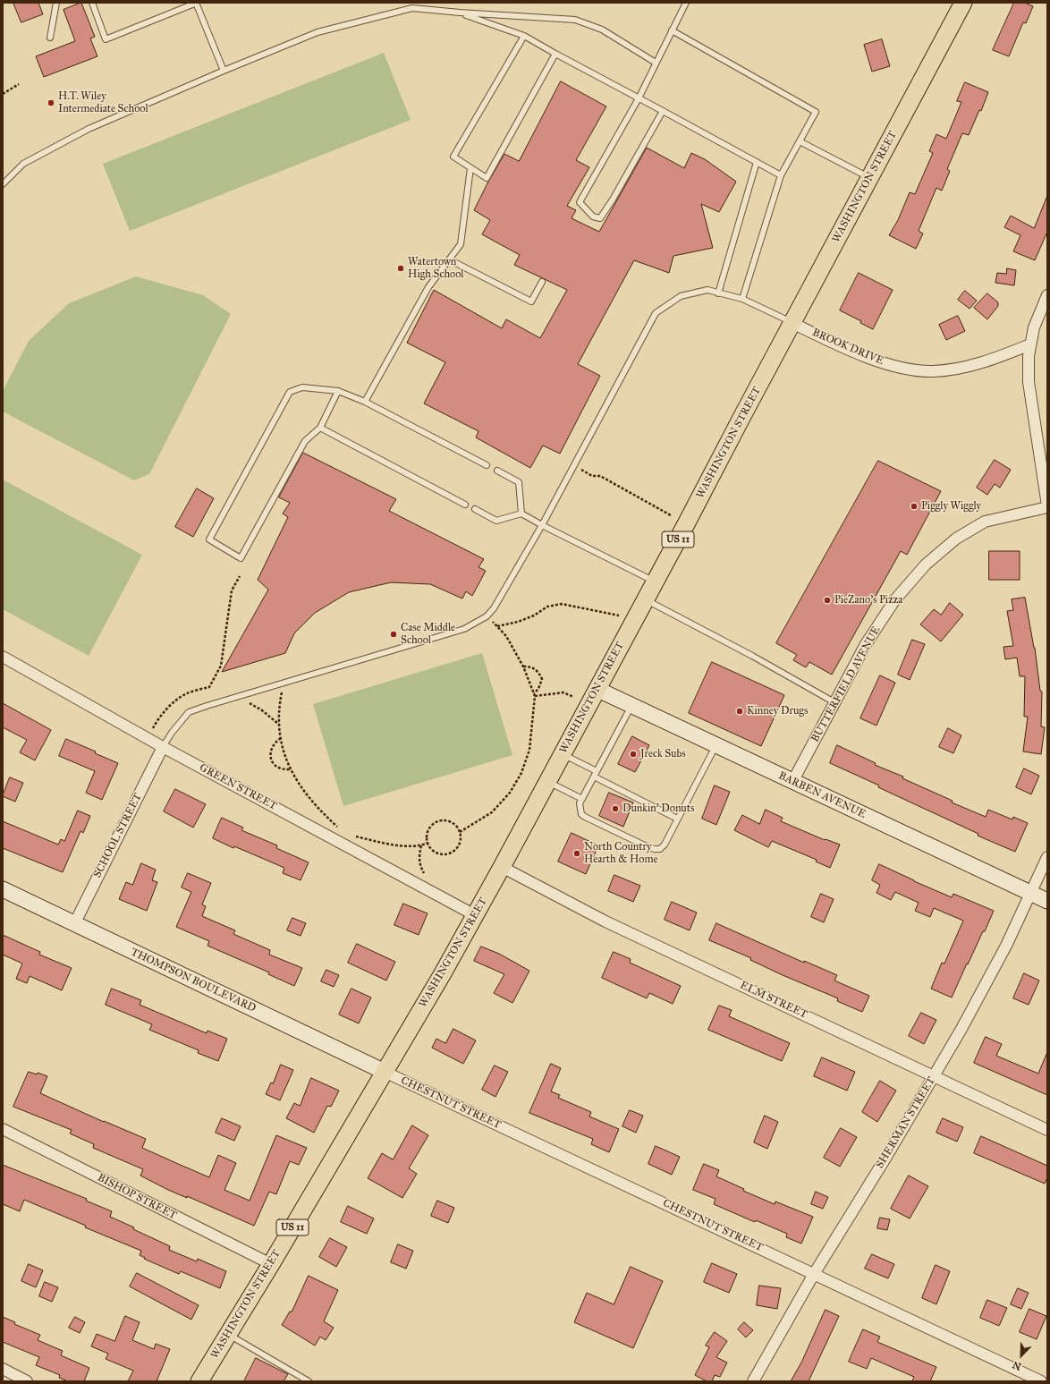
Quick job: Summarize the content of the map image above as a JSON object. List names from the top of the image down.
{
  "streets": {
    "main road": ["WASHINGTON STREET", "US 11"],
    "street": [
      "BROOK DRIVE",
      "BUTTERFIELD AVENUE",
      "GREEN STREET",
      "BARBEN AVENUE",
      "SCHOOL STREET",
      "THOMPSON BOULEVARD",
      "ELM STREET",
      "CHESTNUT STREET",
      "SHERMAN STREET",
      "BISHOP STREET"
    ]
  },
  "crossings": [
    ["WASHINGTON STREET", "BROOK DRIVE"],
    ["WASHINGTON STREET", "GREEN STREET"],
    ["WASHINGTON STREET", "BARBEN AVENUE"],
    ["WASHINGTON STREET", "THOMPSON BOULEVARD"],
    ["WASHINGTON STREET", "ELM STREET"],
    ["WASHINGTON STREET", "CHESTNUT STREET"],
    ["WASHINGTON STREET", "BISHOP STREET"],
    ["BUTTERFIELD AVENUE", "BARBEN AVENUE"],
    ["GREEN STREET", "SCHOOL STREET"],
    ["BARBEN AVENUE", "SHERMAN STREET"],
    ["SCHOOL STREET", "THOMPSON BOULEVARD"],
    ["THOMPSON BOULEVARD", "CHESTNUT STREET"],
    ["ELM STREET", "SHERMAN STREET"],
    ["CHESTNUT STREET", "SHERMAN STREET"]
  ],
  "places": [
    "H.T. Wiley Intermediate School",
    "Watertown High School",
    "Piggly Wiggly",
    "PieZano's Pizza",
    "Case Middle School",
    "Kinney Drugs",
    "Jreck Subs",
    "Dunkin' Donuts",
    "North Country Hearth & Home"
  ],
  "north": "bottom left"
}
